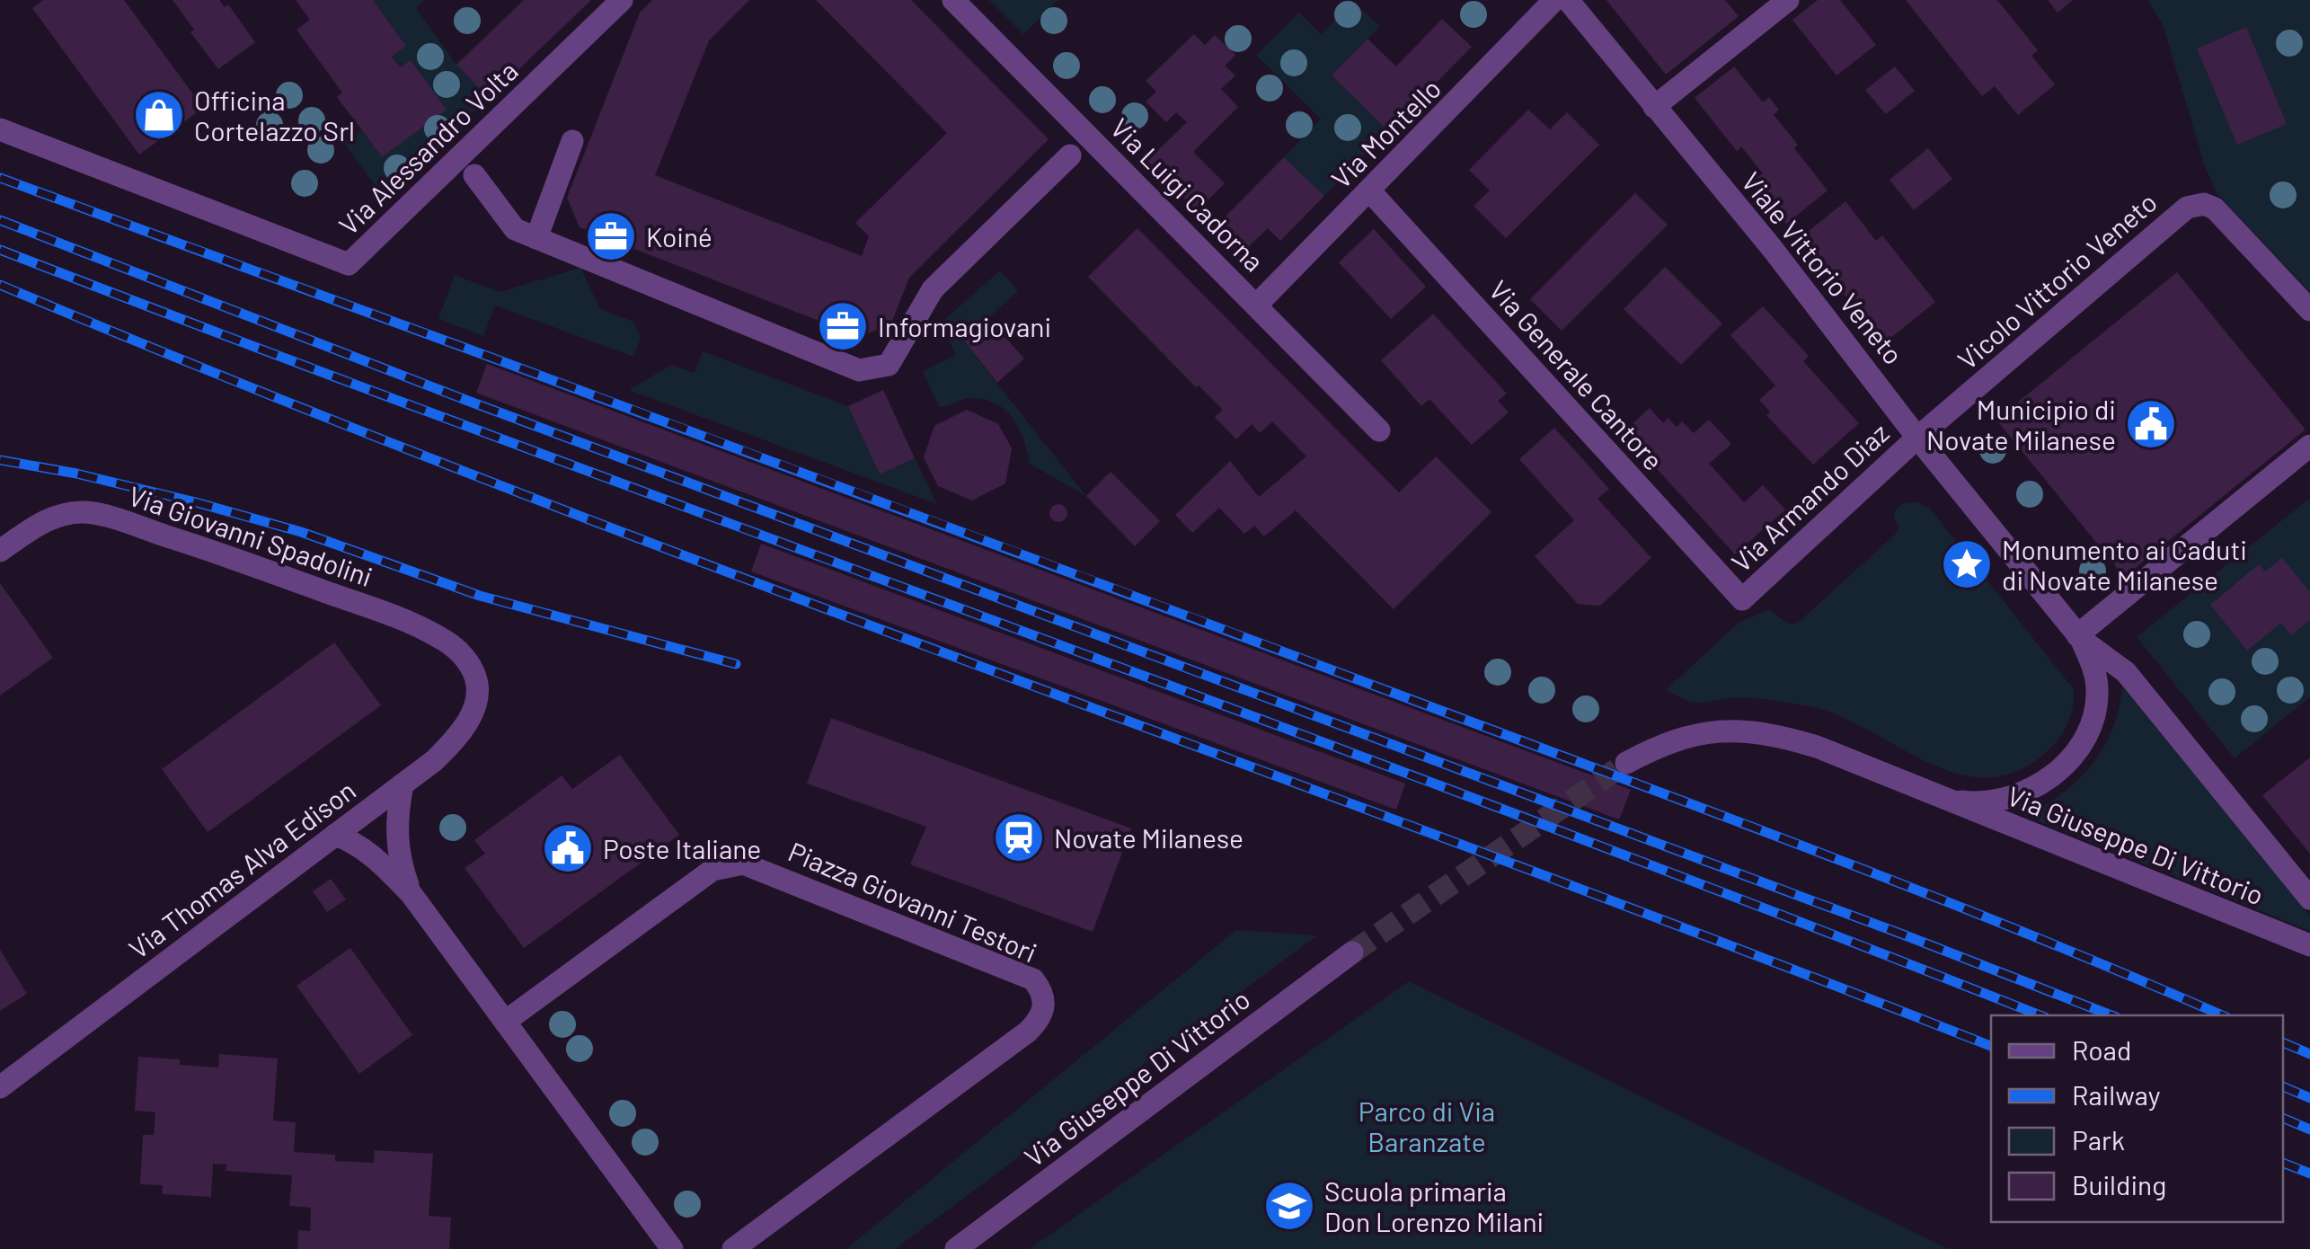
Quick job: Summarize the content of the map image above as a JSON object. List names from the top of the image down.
{
  "streets": {
    "street": [
      "Via Montello",
      "Via Alessandro Volta",
      "Via Luigi Cadorna",
      "Viale Vittorio Veneto",
      "Vicolo Vittorio Veneto",
      "Via Generale Cantore",
      "Via Armando Diaz",
      "Via Giovanni Spadolini",
      "Via Giuseppe Di Vittorio",
      "Via Thomas Alva Edison",
      "Piazza Giovanni Testori"
    ]
  },
  "crossings": [
    ["Via Montello", "Via Luigi Cadorna"],
    ["Via Montello", "Via Generale Cantore"],
    ["Viale Vittorio Veneto", "Vicolo Vittorio Veneto"],
    ["Viale Vittorio Veneto", "Via Armando Diaz"],
    ["Viale Vittorio Veneto", "Via Giuseppe Di Vittorio"],
    ["Vicolo Vittorio Veneto", "Via Armando Diaz"],
    ["Via Generale Cantore", "Via Armando Diaz"],
    ["Via Giovanni Spadolini", "Via Thomas Alva Edison"]
  ],
  "parks": ["Parco di Via Baranzate"],
  "places": {
    "shop": ["Officina Cortelazzo Srl"],
    "office": ["Koiné", "Informagiovani"],
    "public building": ["Municipio di Novate Milanese", "Poste Italiane"],
    "place": ["Monumento ai Caduti di Novate Milanese"],
    "station": ["Novate Milanese"],
    "school or university": ["Scuola primaria Don Lorenzo Milani"]
  },
  "legend": [
    "Road",
    "Railway",
    "Park",
    "Building"
  ]
}
